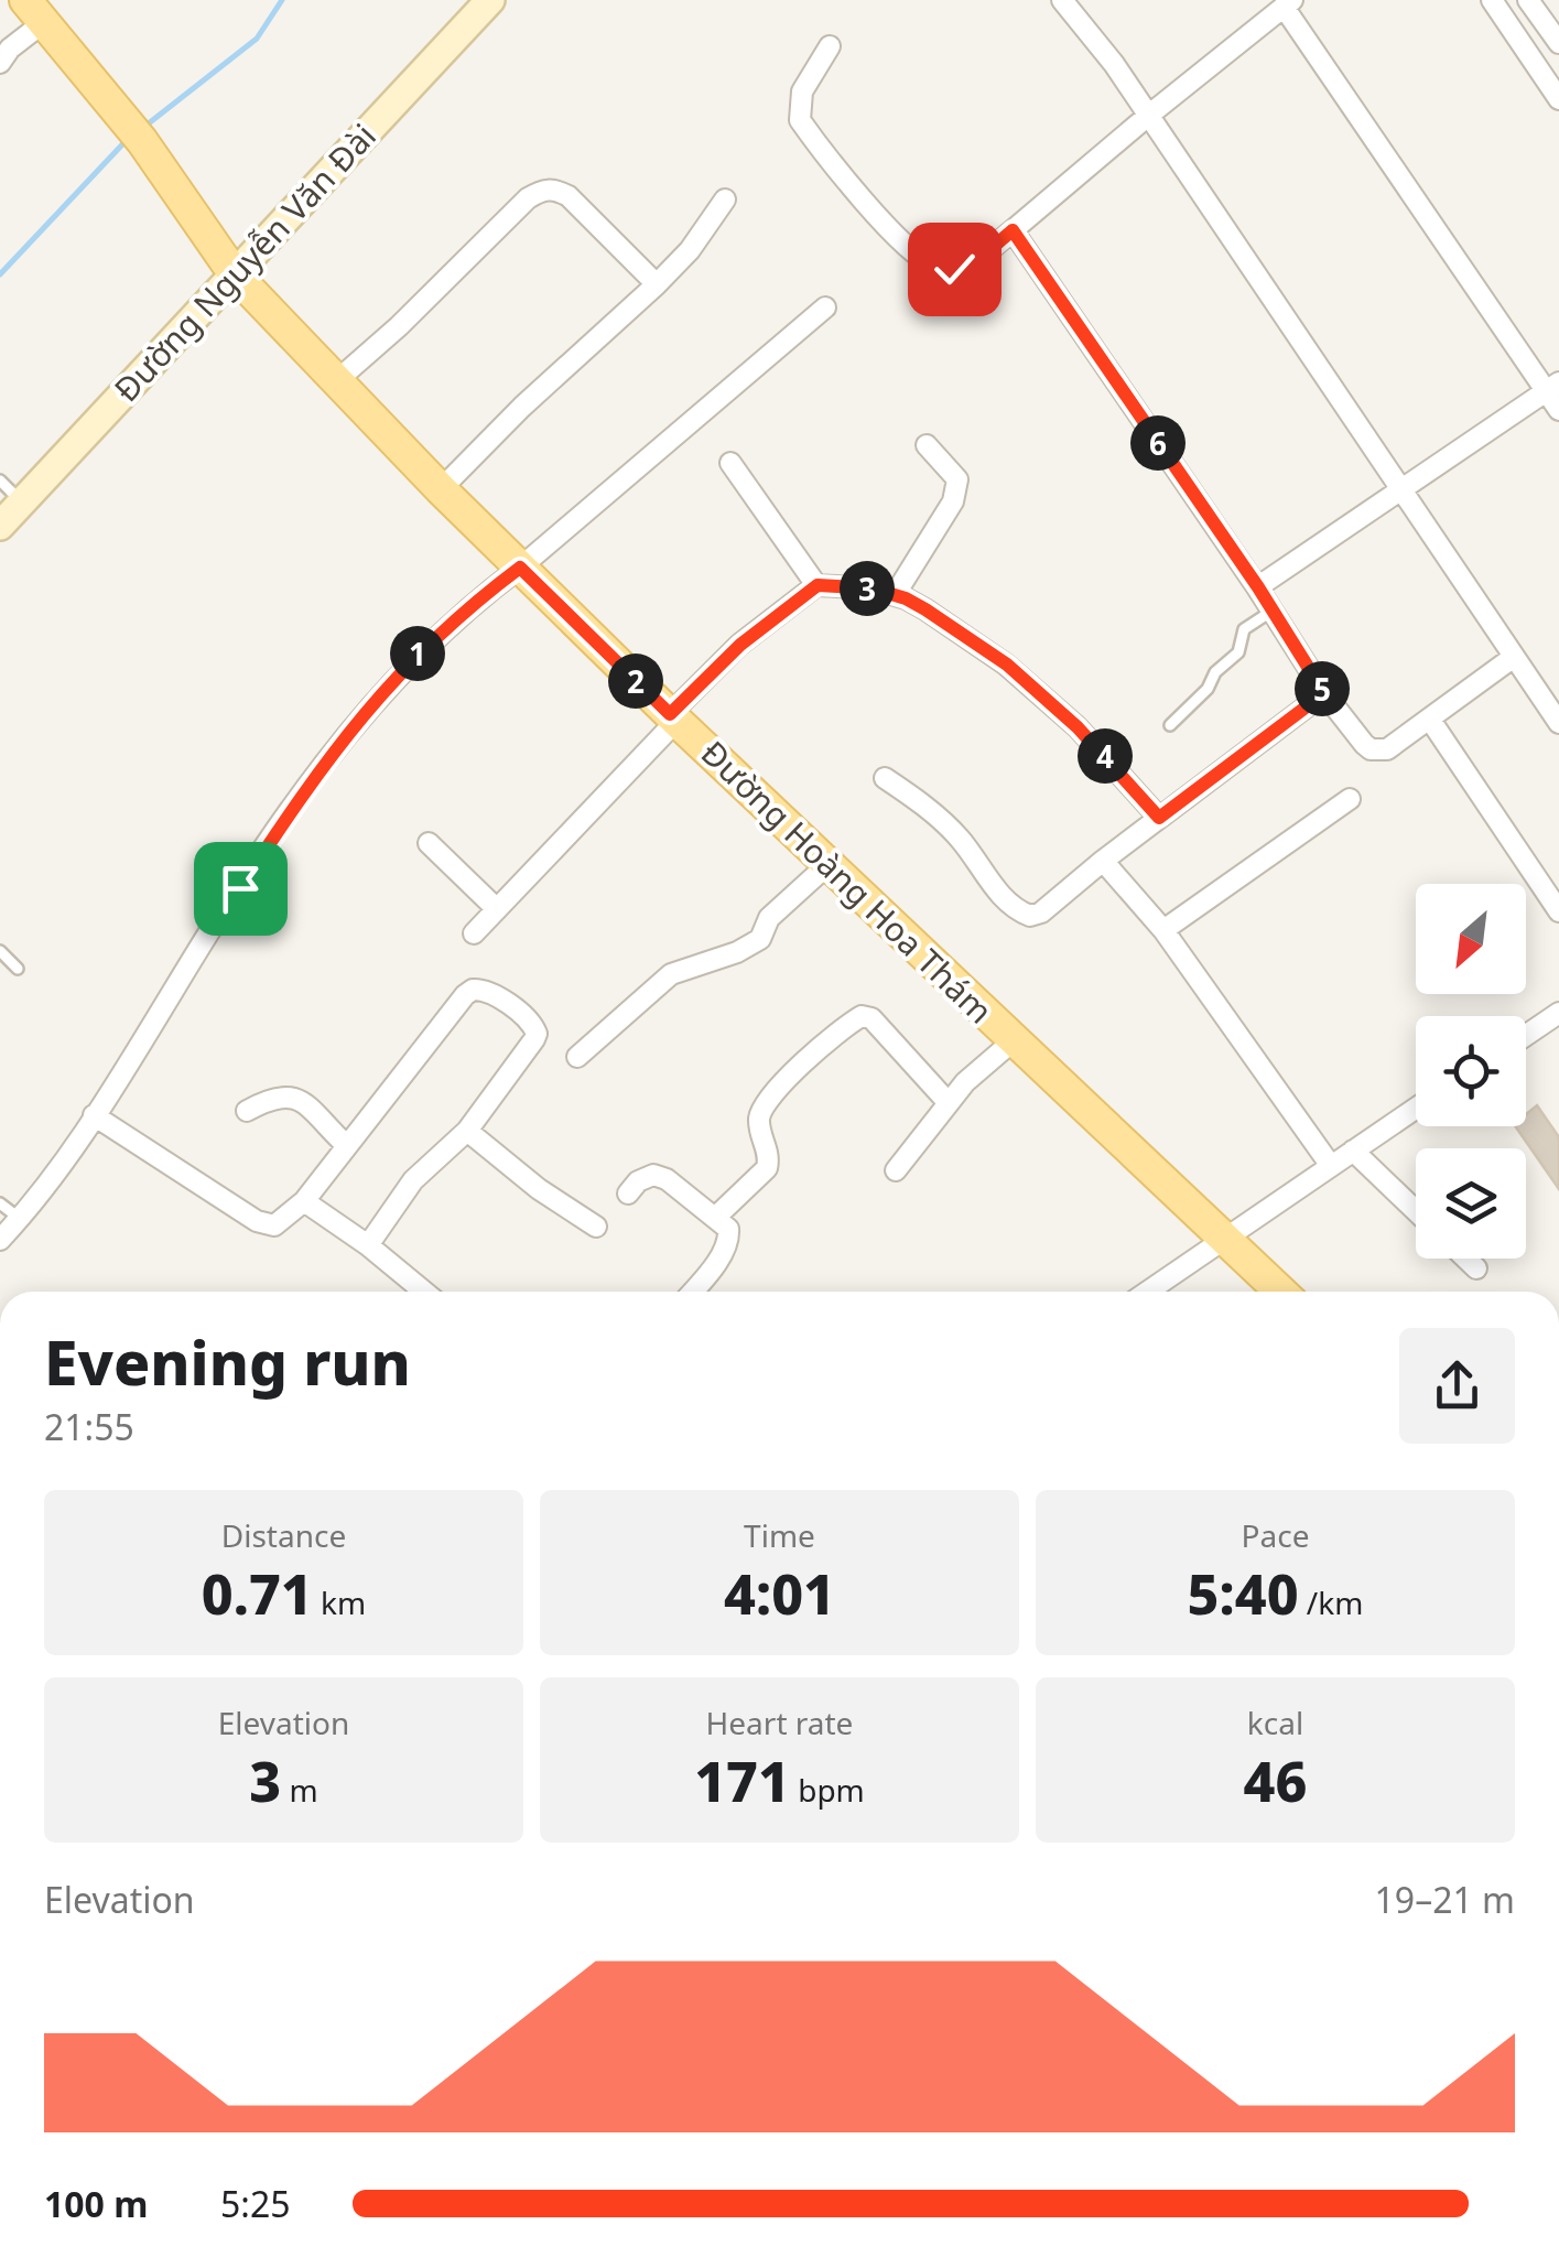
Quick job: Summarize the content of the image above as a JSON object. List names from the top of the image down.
{
  "streets": {
    "main road": ["Đường Hoàng Hoa Thám"],
    "street": ["Đường Nguyễn Văn Đài"]
  },
  "crossings": [
    ["Đường Nguyễn Văn Đài", "Đường Hoàng Hoa Thám"]
  ],
  "north": "bottom left",
  "page": {
    "pins": [
      "6",
      "3",
      "1",
      "2",
      "5",
      "4"
    ],
    "heading": ["Evening run", "21:55"],
    "stats": [
      ["Distance", "0.71 km"],
      ["Time", "4:01"],
      ["Pace", "5:40 /km"],
      ["Elevation", "3 m"],
      ["Heart rate", "171 bpm"],
      ["kcal", "46"]
    ],
    "chart": ["Elevation", "19–21 m"],
    "list": [
      {
        "name": "100 m",
        "note": "5:25"
      }
    ]
  }
}
